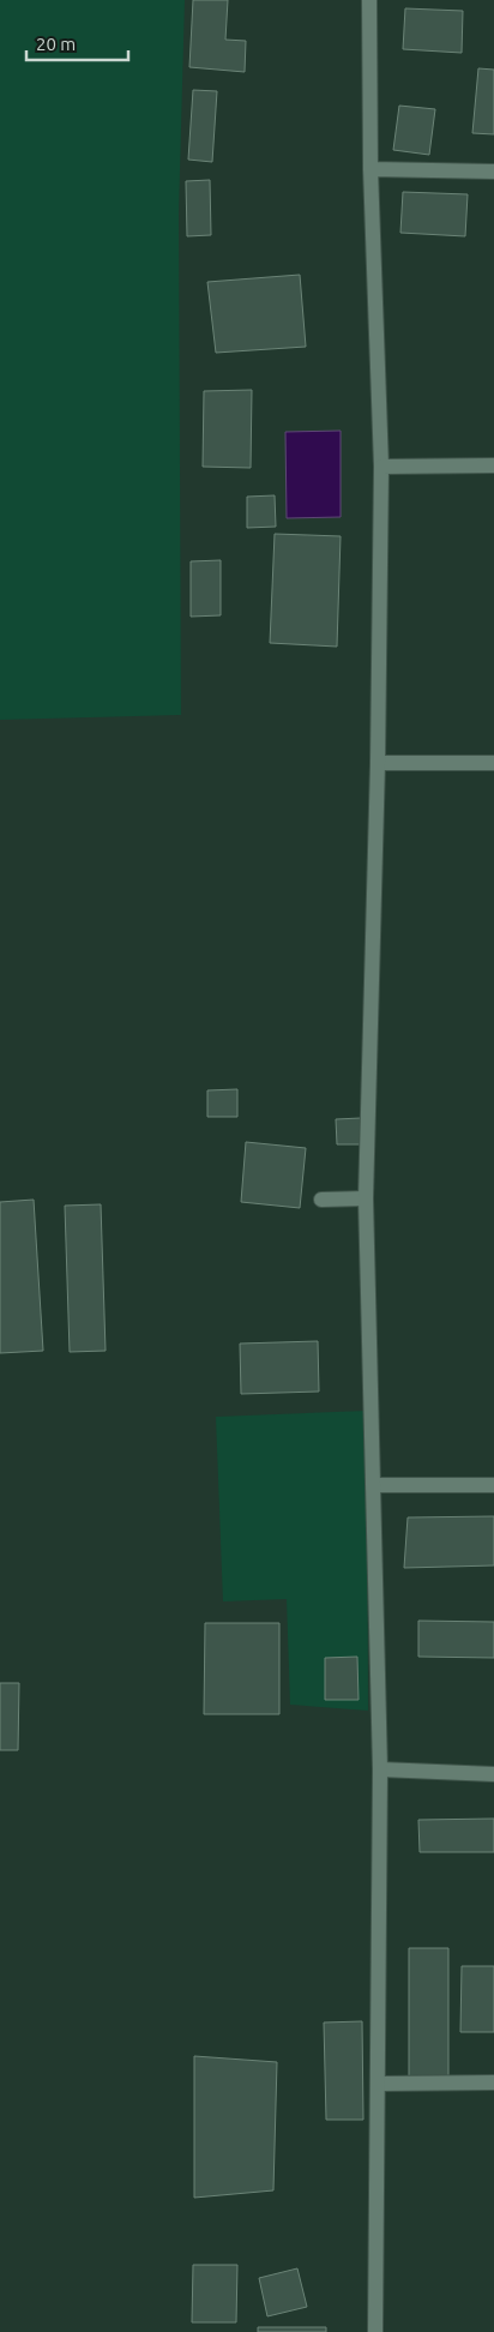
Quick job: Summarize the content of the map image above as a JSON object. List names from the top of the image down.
{
  "scale_bar": "20 m"
}
